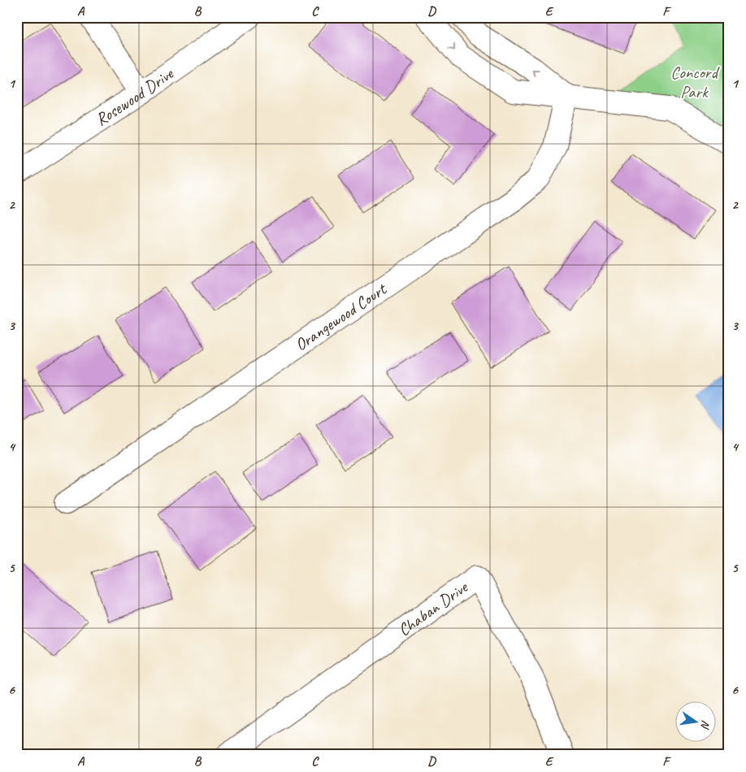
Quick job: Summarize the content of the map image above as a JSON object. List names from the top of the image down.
{
  "streets": {
    "street": ["Rosewood Drive", "Orangewood Court", "Chaban Drive"]
  },
  "parks": ["Concord Park"],
  "north": "right",
  "grid": {
    "columns": [
      "A",
      "B",
      "C",
      "D",
      "E",
      "F"
    ],
    "rows": [
      "1",
      "2",
      "3",
      "4",
      "5",
      "6"
    ]
  }
}
